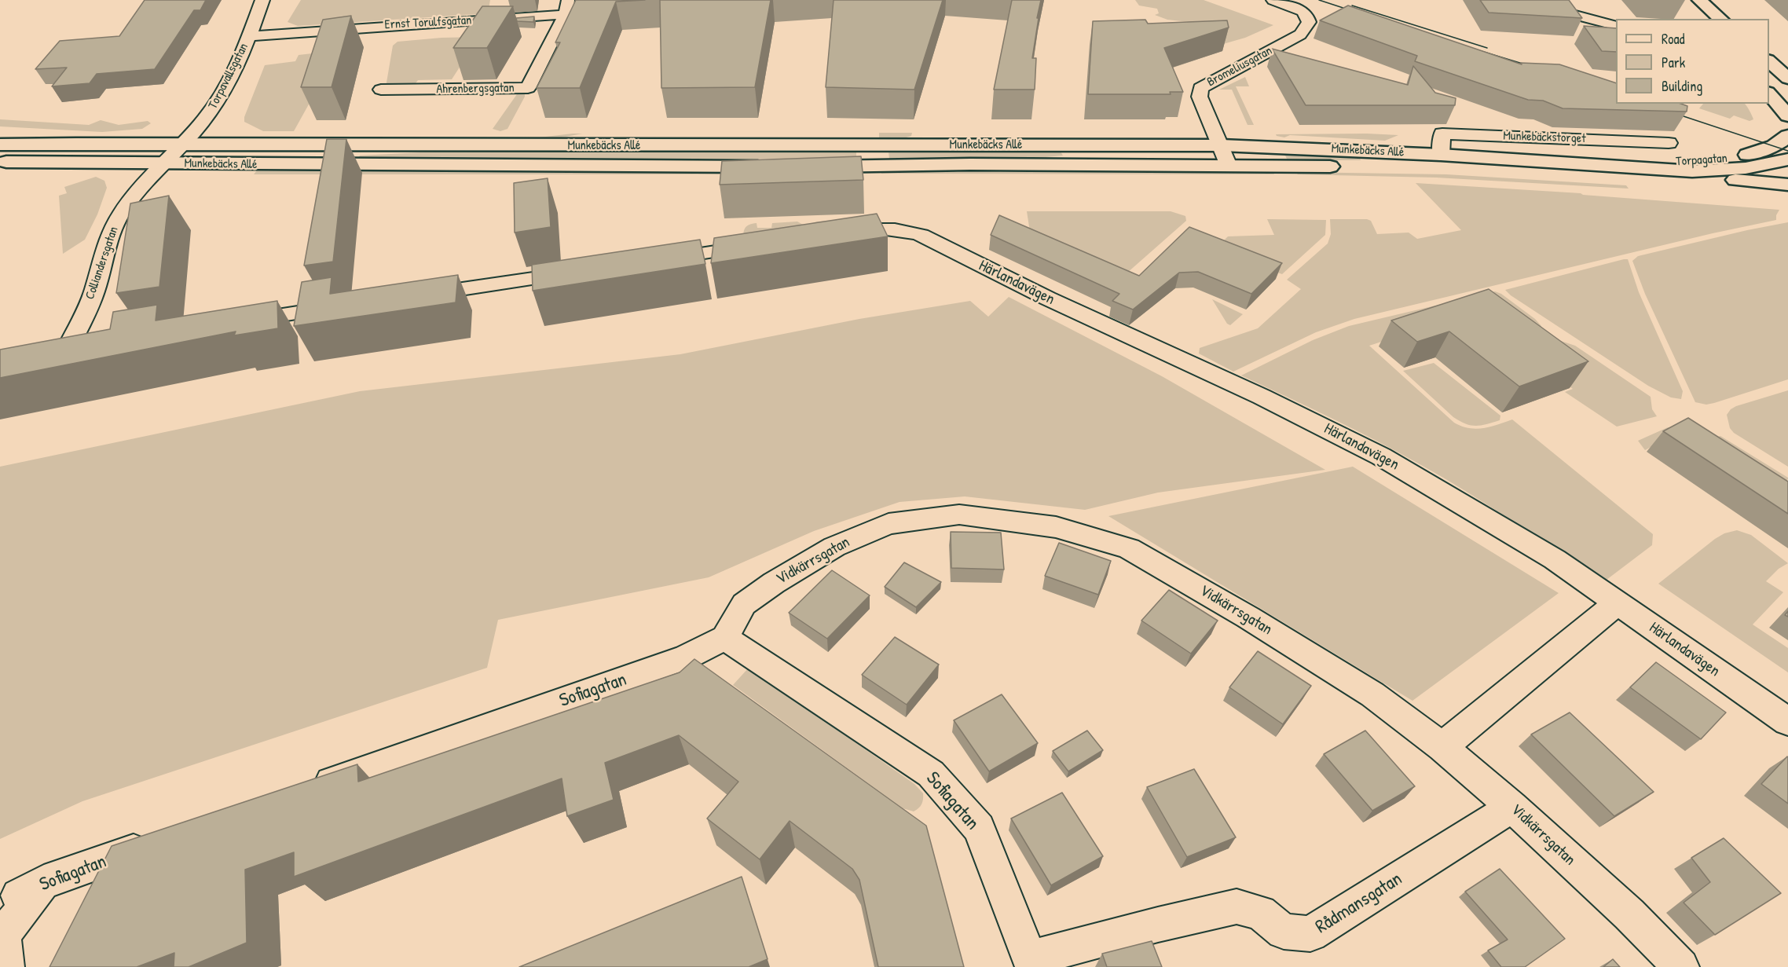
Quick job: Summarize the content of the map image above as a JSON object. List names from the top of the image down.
{
  "streets": {
    "street": [
      "Ernst Torulfsgatan",
      "Bromeliusgatan",
      "Torpavallsgatan",
      "Ahrenbergsgatan",
      "Munkebäckstorget",
      "Munkebäcks Allé",
      "Torpagatan",
      "Colliandersgatan",
      "Härlandavägen",
      "Vidkärrsgatan",
      "Sofiagatan",
      "Rådmansgatan"
    ]
  },
  "crossings": [
    ["Ernst Torulfsgatan", "Torpavallsgatan"],
    ["Ernst Torulfsgatan", "Ahrenbergsgatan"],
    ["Bromeliusgatan", "Munkebäcks Allé"],
    ["Torpavallsgatan", "Munkebäcks Allé"],
    ["Munkebäckstorget", "Munkebäcks Allé"],
    ["Munkebäcks Allé", "Torpagatan"],
    ["Munkebäcks Allé", "Colliandersgatan"],
    ["Vidkärrsgatan", "Sofiagatan"],
    ["Vidkärrsgatan", "Rådmansgatan"],
    ["Sofiagatan", "Rådmansgatan"]
  ],
  "legend": ["Road", "Park", "Building"]
}
